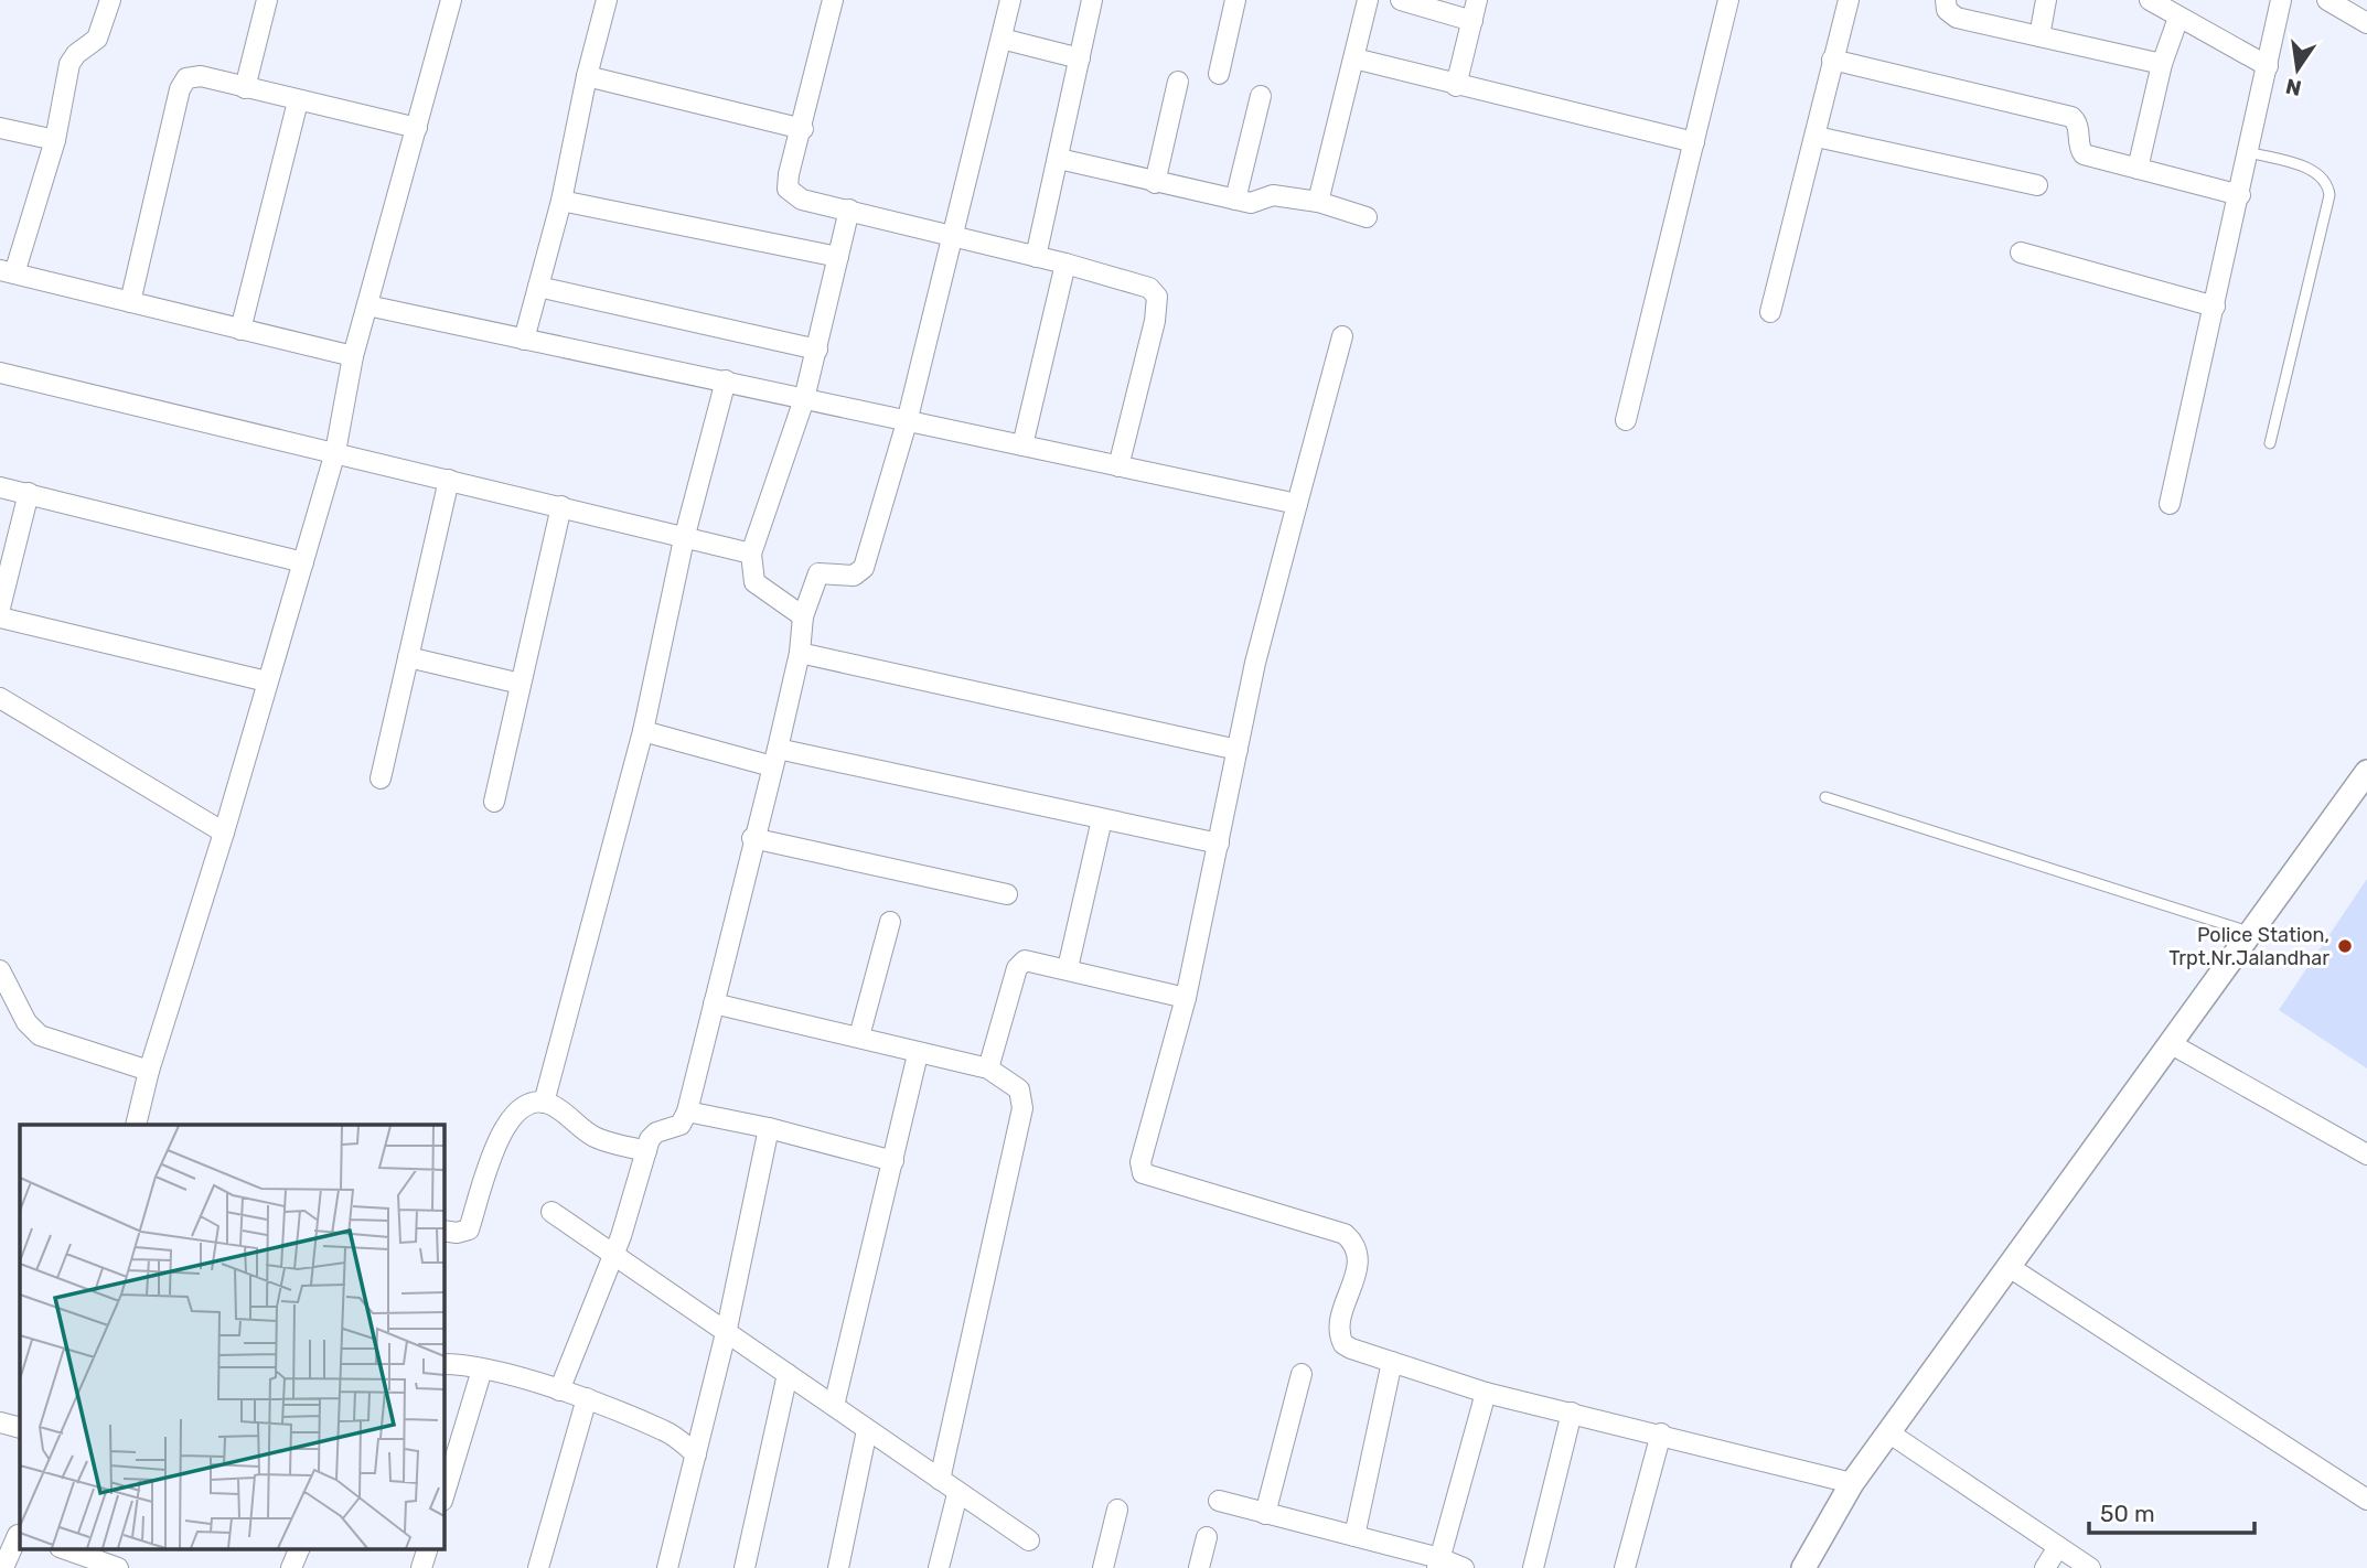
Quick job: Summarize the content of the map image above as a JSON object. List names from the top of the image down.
{
  "places": ["Police Station, Trpt.Nr.Jalandhar"],
  "scale_bar": "50 m",
  "north": "bottom"
}
